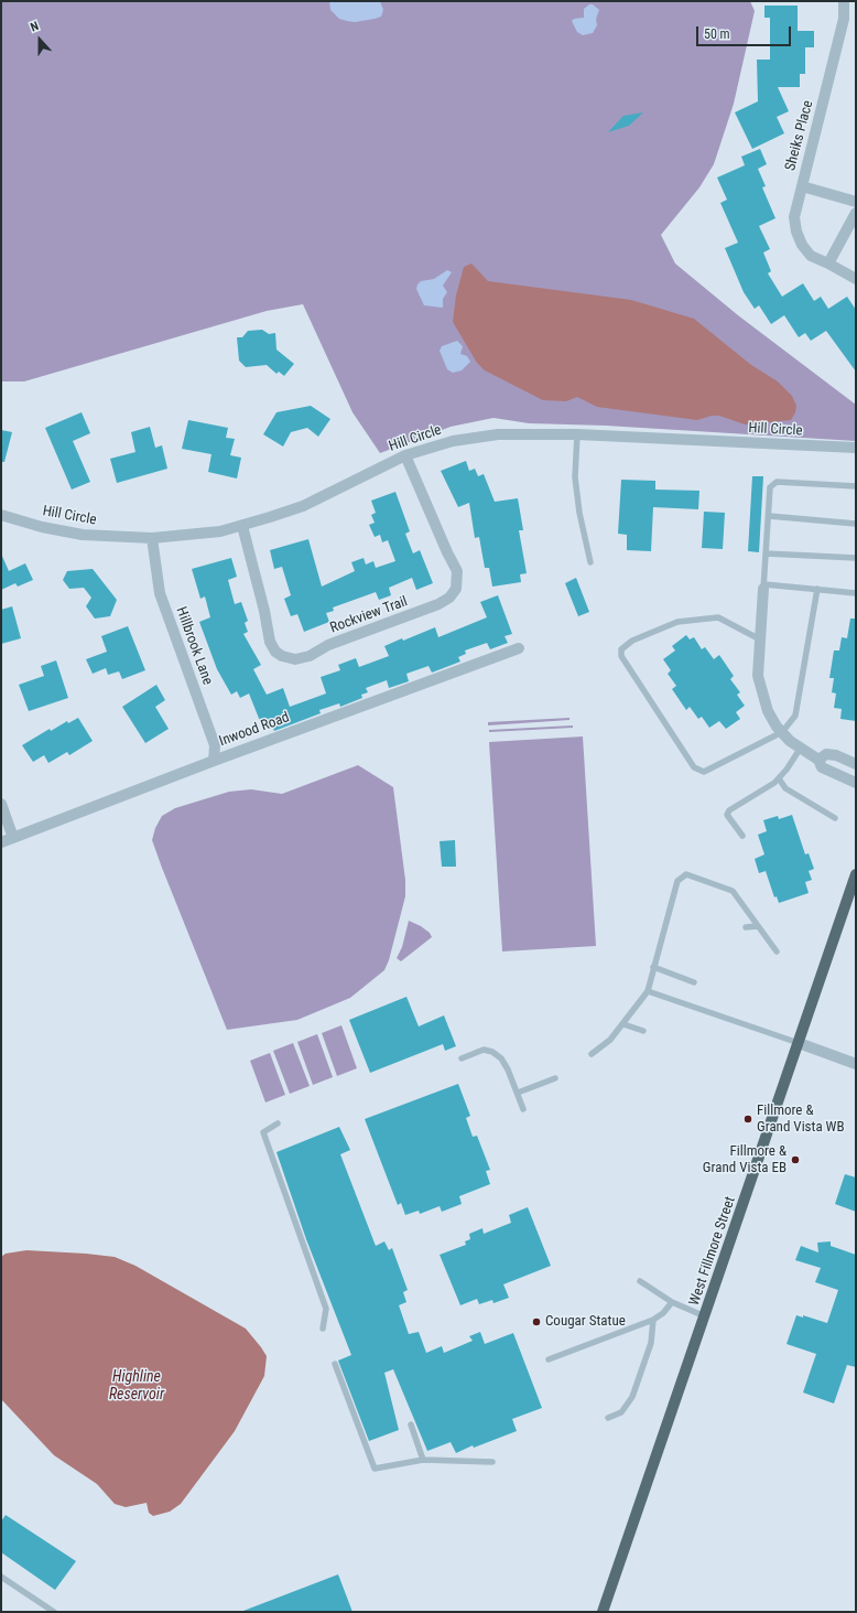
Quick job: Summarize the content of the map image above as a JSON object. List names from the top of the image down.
{
  "streets": {
    "main road": ["West Fillmore Street"],
    "street": [
      "Sheiks Place",
      "Hill Circle",
      "Rockview Trail",
      "Hillbrook Lane",
      "Inwood Road"
    ]
  },
  "crossings": [
    ["Hill Circle", "Rockview Trail"],
    ["Hill Circle", "Hillbrook Lane"],
    ["Hillbrook Lane", "Inwood Road"]
  ],
  "water": ["Highline Reservoir"],
  "places": ["Fillmore & Grand Vista WB", "Fillmore & Grand Vista EB", "Cougar Statue"],
  "scale_bar": "50 m",
  "north": "top"
}
